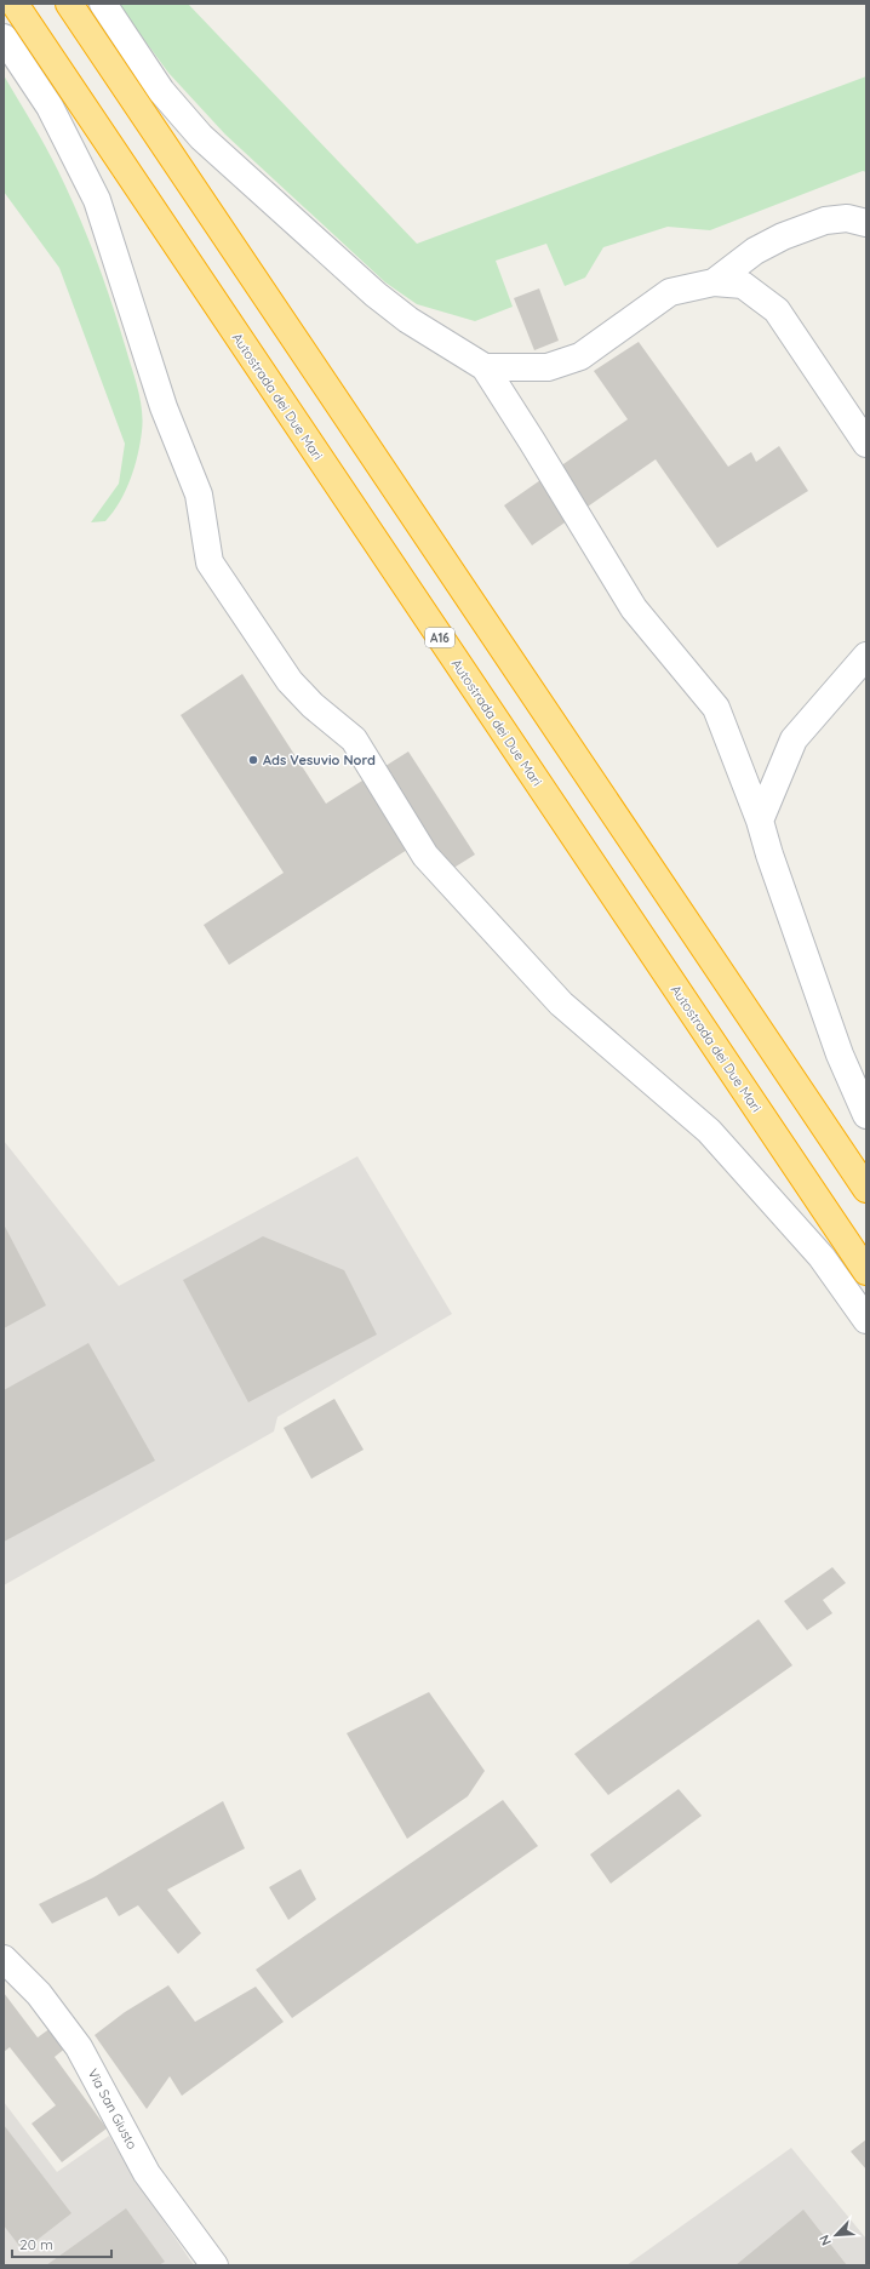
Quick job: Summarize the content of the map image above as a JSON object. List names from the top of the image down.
{
  "streets": {
    "highway": ["Autostrada dei Due Mari", "A16"],
    "street": ["Via San Giusto"]
  },
  "places": ["Ads Vesuvio Nord"],
  "scale_bar": "20 m",
  "north": "bottom left"
}
